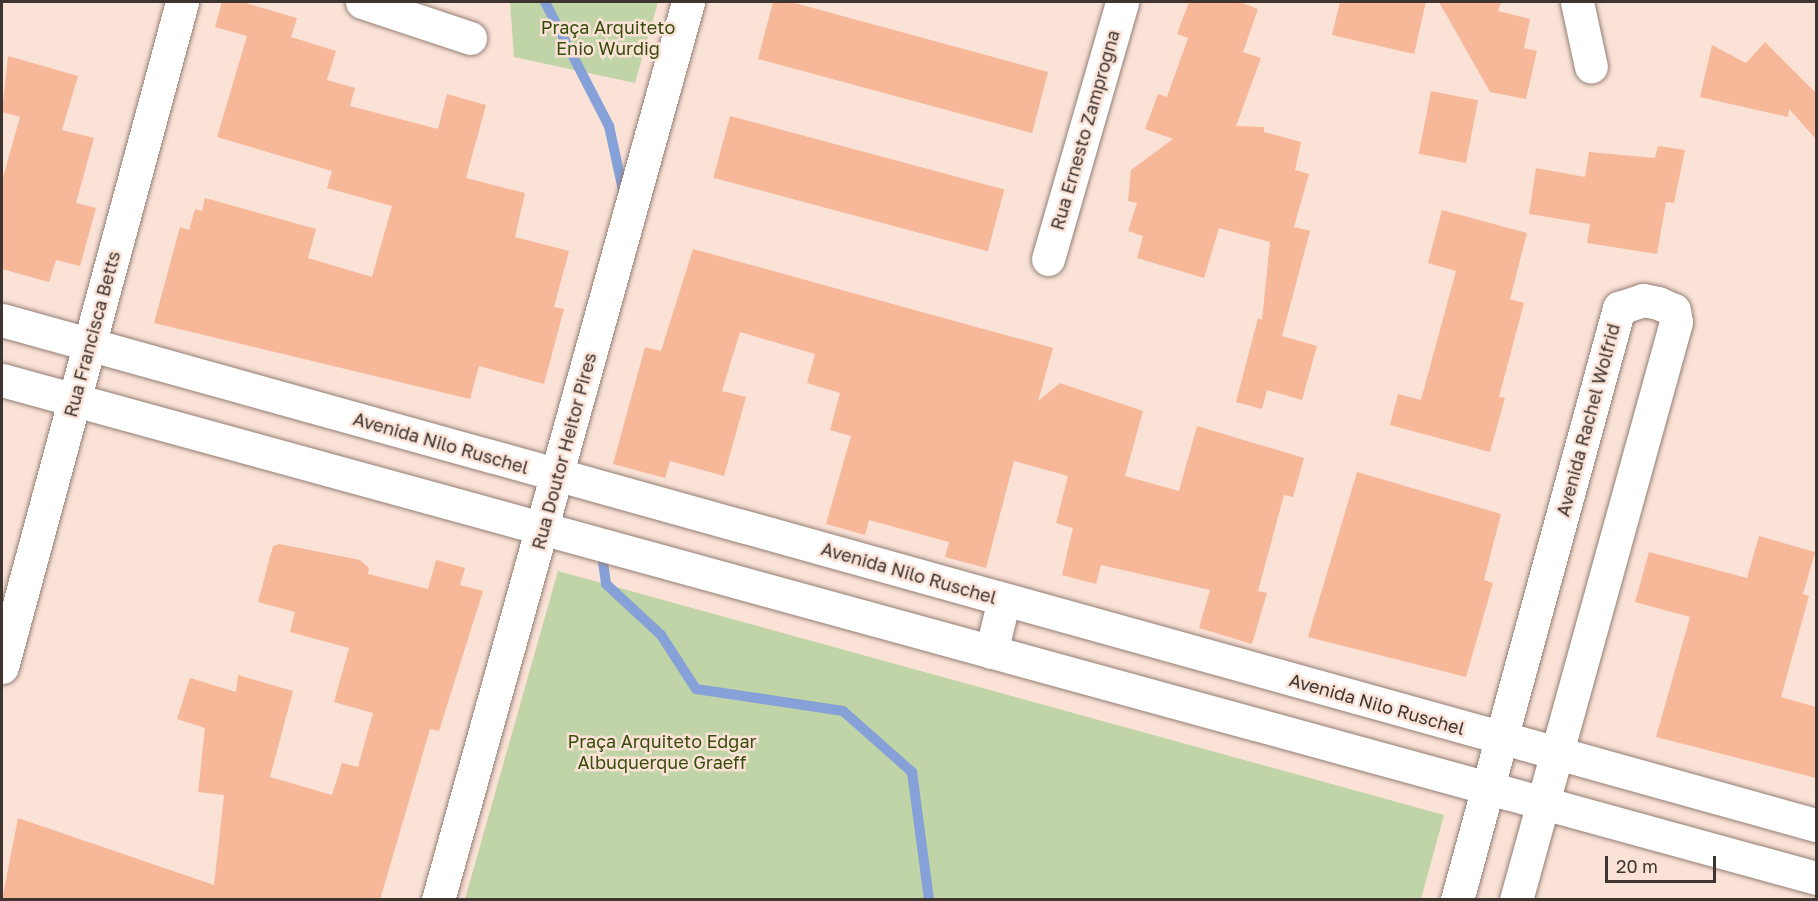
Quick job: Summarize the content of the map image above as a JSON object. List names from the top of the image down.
{
  "streets": {
    "street": [
      "Rua Ernesto Zamprogna",
      "Rua Francisca Betts",
      "Avenida Rachel Wolfrid",
      "Avenida Nilo Ruschel",
      "Rua Doutor Heitor Pires"
    ]
  },
  "crossings": [
    ["Rua Francisca Betts", "Avenida Nilo Ruschel"],
    ["Avenida Rachel Wolfrid", "Avenida Nilo Ruschel"],
    ["Avenida Nilo Ruschel", "Rua Doutor Heitor Pires"]
  ],
  "parks": ["Praça Arquiteto Enio Wurdig", "Praça Arquiteto Edgar Albuquerque Graeff"],
  "scale_bar": "20 m"
}
